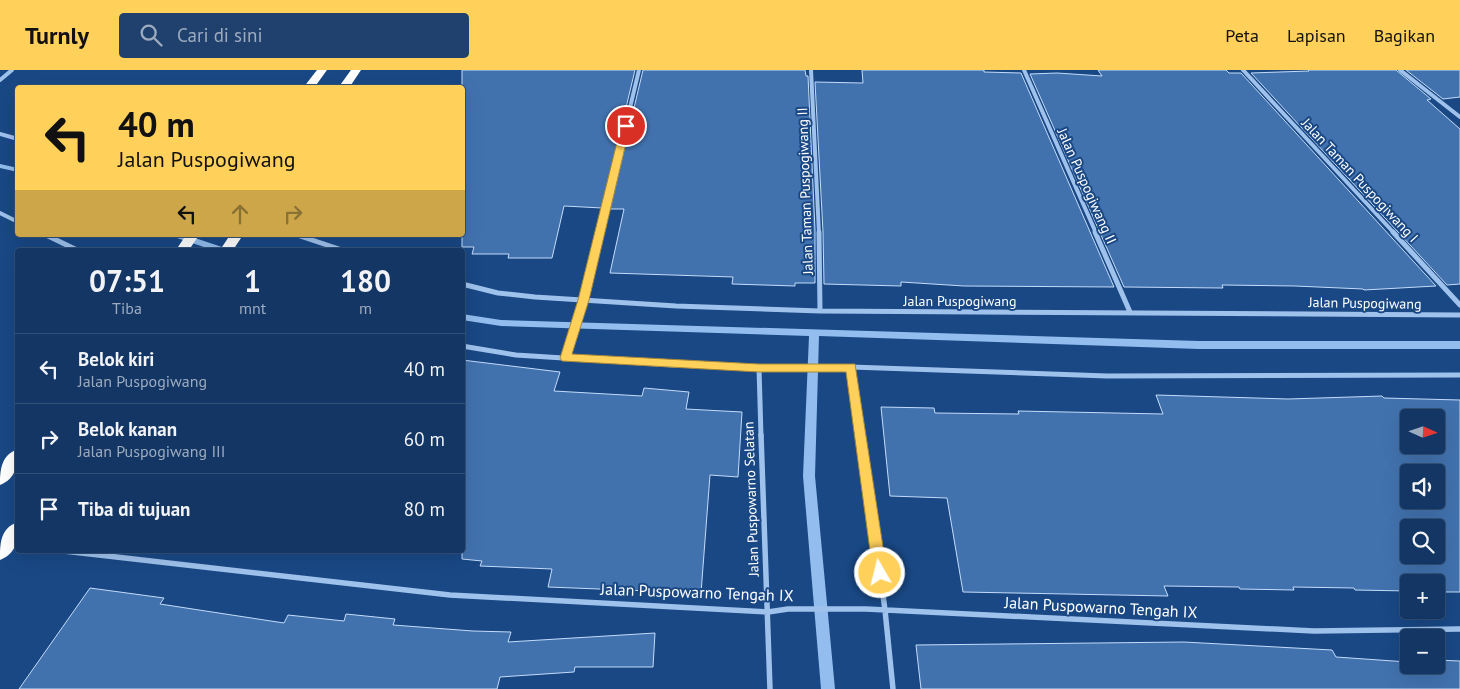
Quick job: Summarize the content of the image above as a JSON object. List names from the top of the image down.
{
  "streets": {
    "street": [
      "Jalan Taman Puspogiwang I",
      "Jalan Puspogiwang II",
      "Jalan Taman Puspogiwang II",
      "Jalan Puspogiwang",
      "Jalan Puspowarno Selatan",
      "Jalan Puspowarno Tengah IX"
    ]
  },
  "crossings": [
    ["Jalan Puspogiwang II", "Jalan Puspogiwang"],
    ["Jalan Taman Puspogiwang II", "Jalan Puspogiwang"],
    ["Jalan Puspowarno Selatan", "Jalan Puspowarno Tengah IX"]
  ],
  "north": "right",
  "page": {
    "header": "Turnly",
    "search": "Cari di sini",
    "nav": ["Peta", "Lapisan", "Bagikan"],
    "turn": ["40 m", "Jalan Puspogiwang"],
    "eta": [
      "07:51",
      "Tiba",
      "1",
      "mnt",
      "180",
      "m"
    ],
    "list": [
      {
        "name": "Belok kiri",
        "note": "Jalan Puspogiwang",
        "value": "40 m"
      },
      {
        "name": "Belok kanan",
        "note": "Jalan Puspogiwang III",
        "value": "60 m"
      },
      {
        "name": "Tiba di tujuan",
        "value": "80 m"
      }
    ],
    "map_buttons": ["+", "−"]
  }
}
